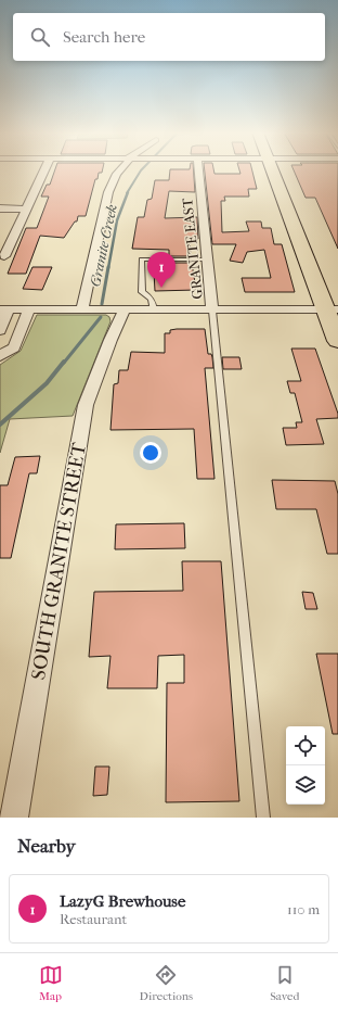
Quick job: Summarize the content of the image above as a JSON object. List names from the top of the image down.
{
  "streets": {
    "street": ["GRANITE EAST", "SOUTH GRANITE STREET"]
  },
  "water": ["Granite Creek"],
  "page": {
    "search": "Search here",
    "pins": "1",
    "heading": "Nearby",
    "list": [
      {
        "mark": "1",
        "name": "LazyG Brewhouse",
        "note": "Restaurant",
        "value": "110 m"
      }
    ],
    "nav": ["Map", "Directions", "Saved"]
  }
}
